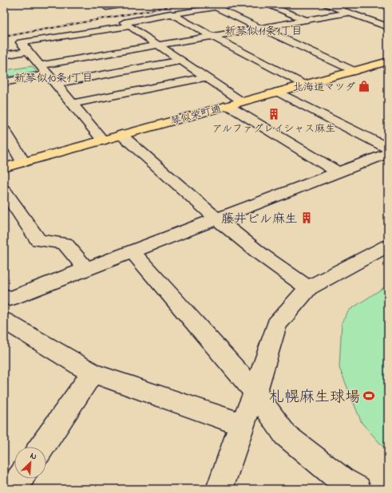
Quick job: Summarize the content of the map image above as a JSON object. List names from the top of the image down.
{
  "streets": {
    "main road": ["琴似栄町通"]
  },
  "districts": ["新琴似11条1丁目", "新琴似10条1丁目"],
  "places": {
    "shop": ["北海道マツダ"],
    "building": ["アルファグレイシャス麻生", "藤井ビル麻生"],
    "sports": ["札幌麻生球場"]
  },
  "north": "top right"
}
